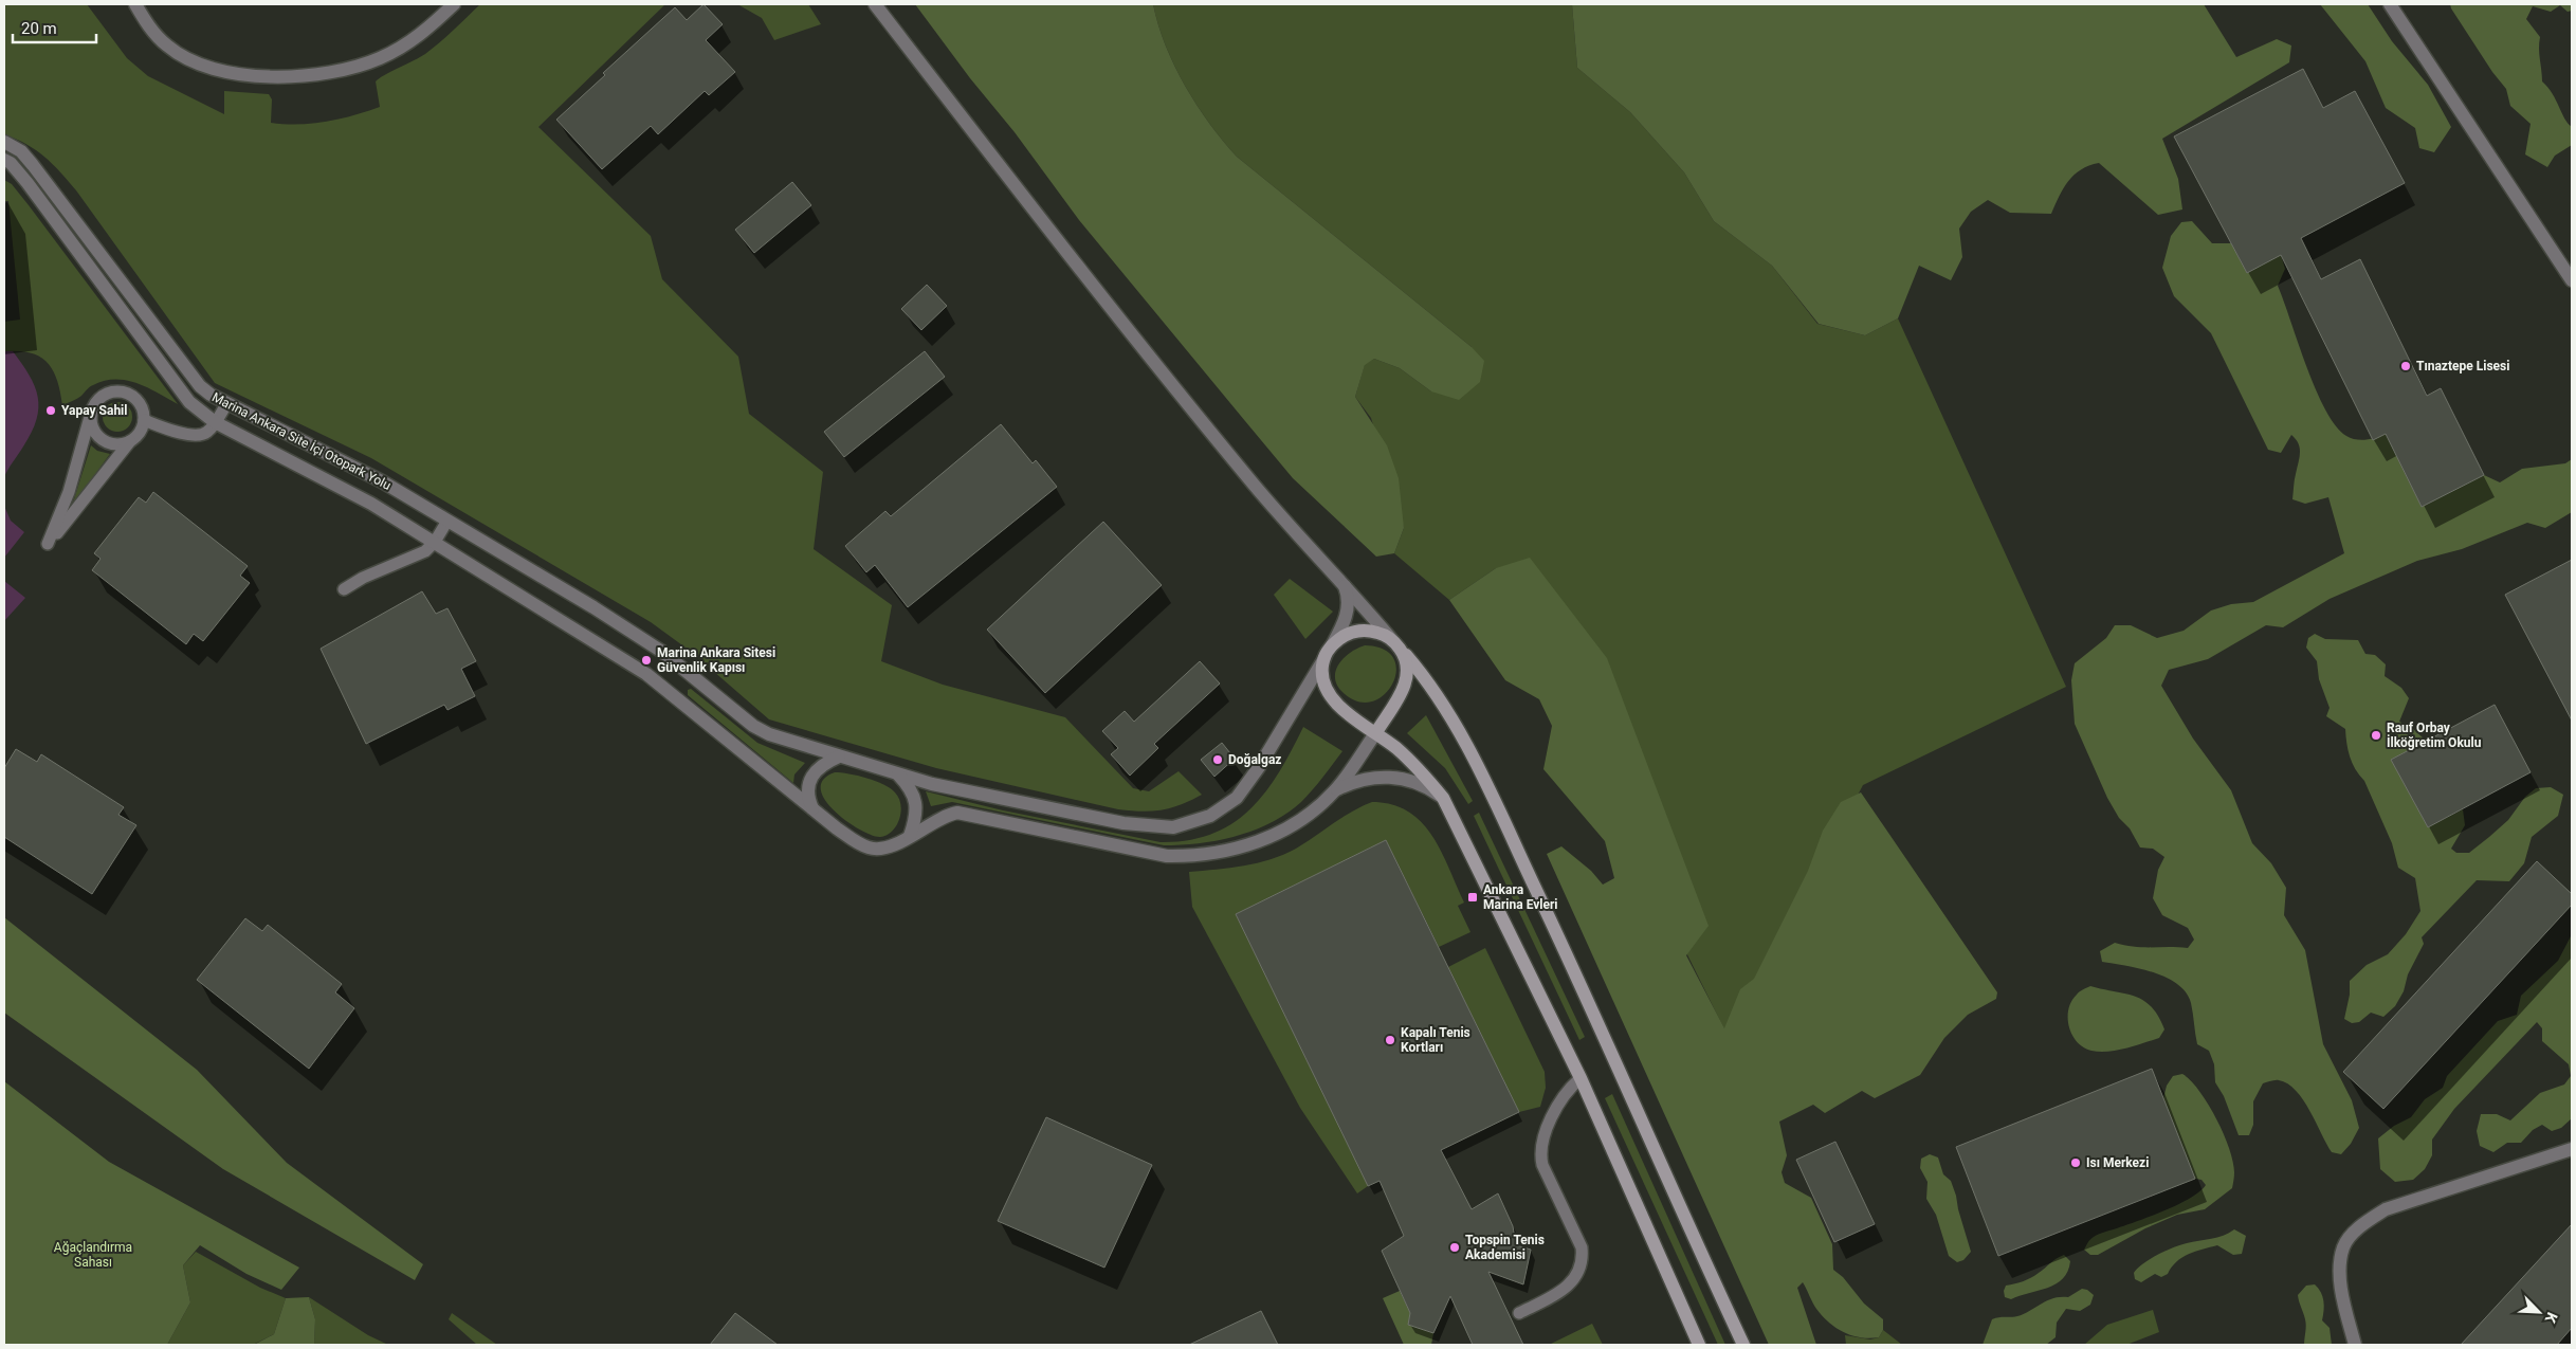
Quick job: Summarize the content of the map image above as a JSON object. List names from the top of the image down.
{
  "streets": {
    "street": ["Marina Ankara Site İçi Otopark Yolu"]
  },
  "parks": ["Ağaçlandırma Sahası"],
  "places": {
    "other": [
      "Tınaztepe Lisesi",
      "Yapay Sahil",
      "Marina Ankara Sitesi Güvenlik Kapısı",
      "Rauf Orbay İlköğretim Okulu",
      "Doğalgaz",
      "Kapalı Tenis Kortları",
      "Isı Merkezi",
      "Topspin Tenis Akademisi"
    ],
    "transit": ["Ankara Marina Evleri"]
  },
  "scale_bar": "20 m",
  "north": "bottom right"
}
